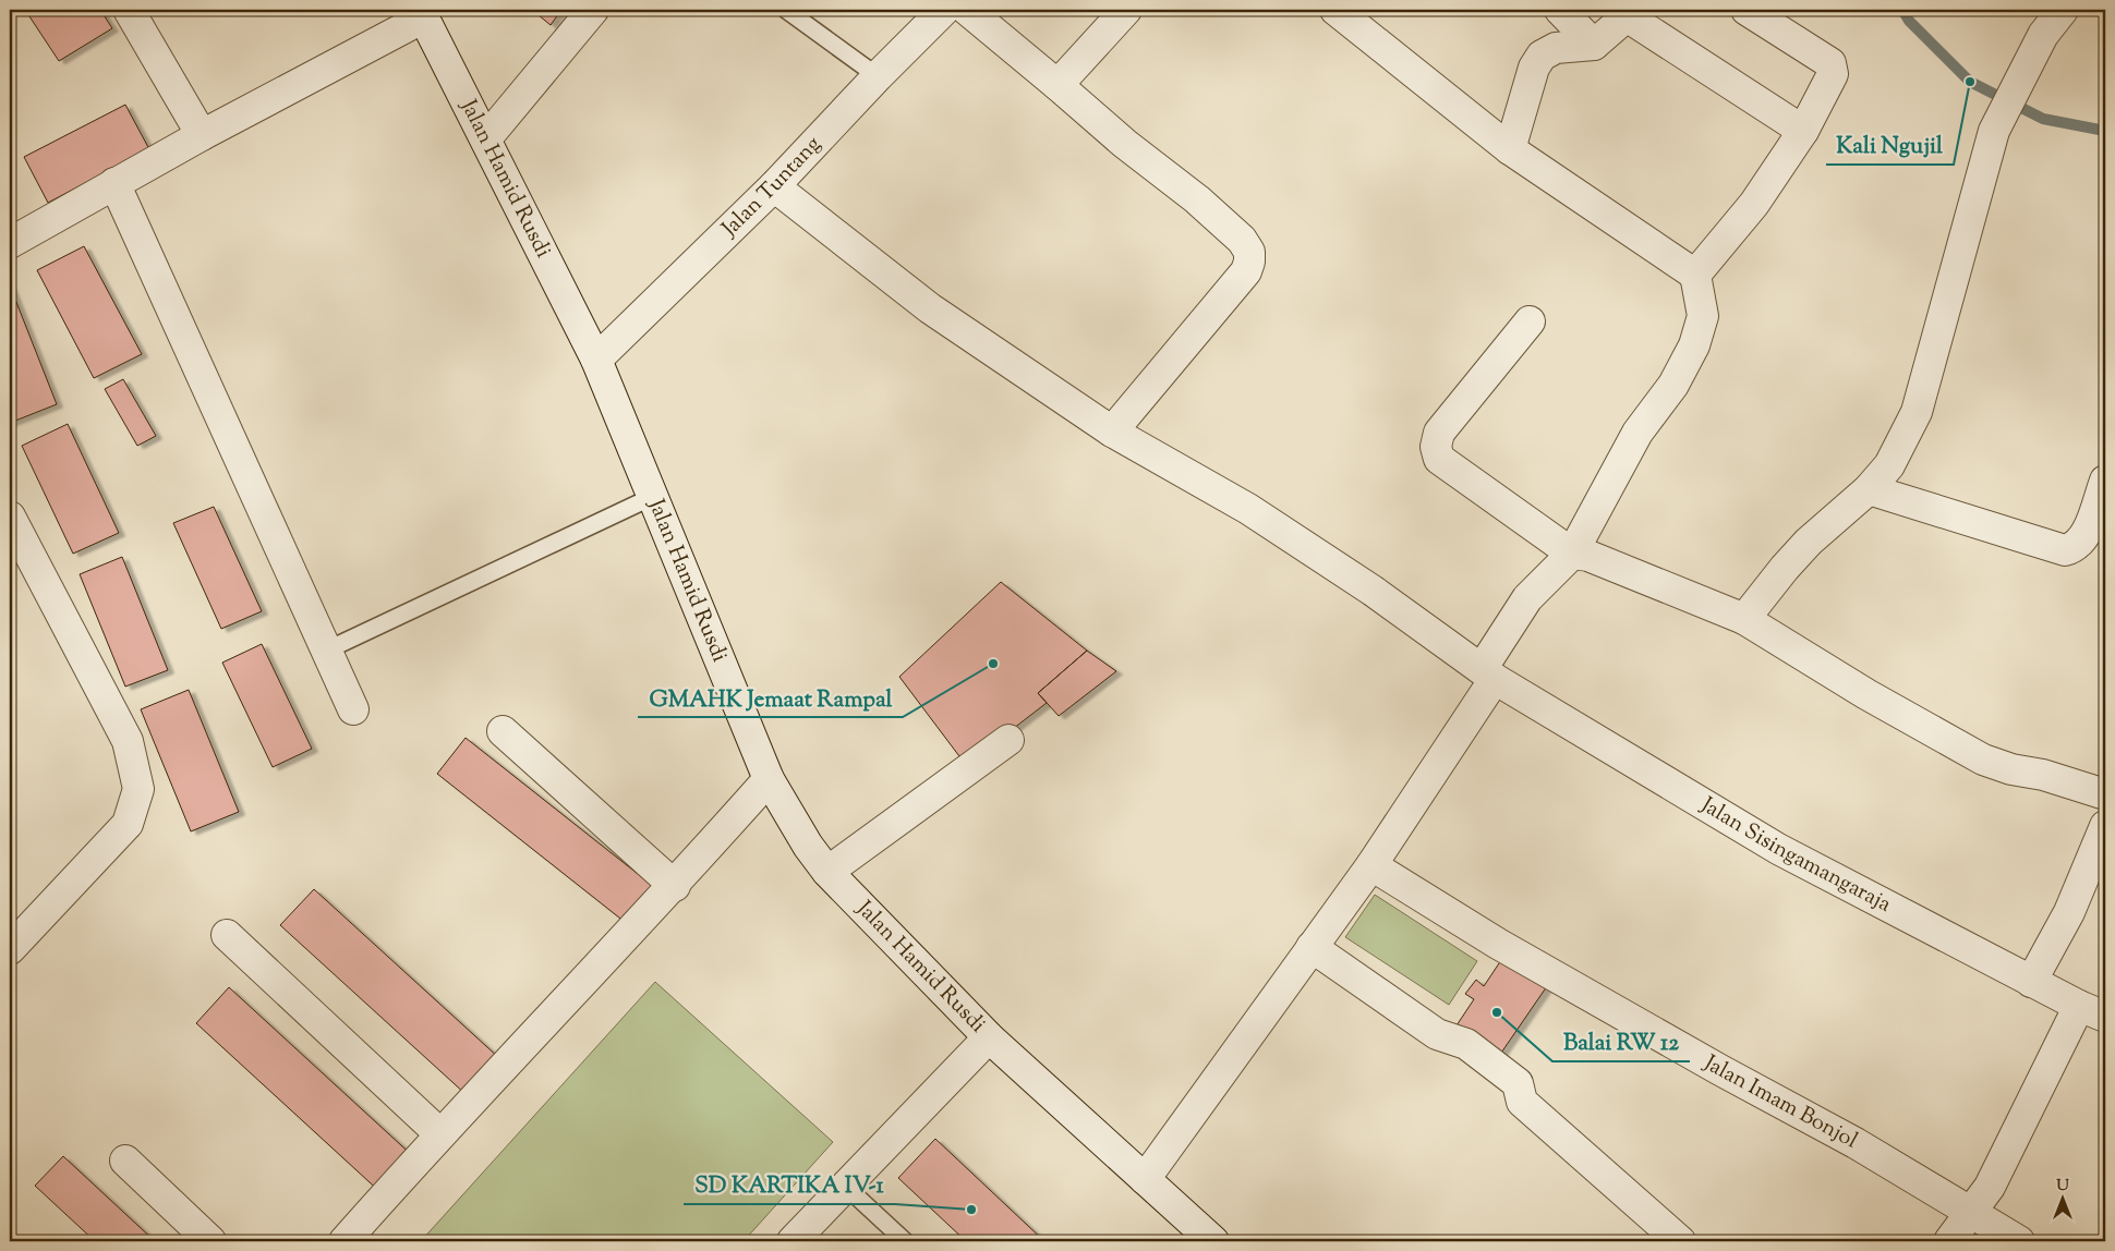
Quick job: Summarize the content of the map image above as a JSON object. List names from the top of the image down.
{
  "streets": {
    "street": [
      "Jalan Hamid Rusdi",
      "Jalan Tuntang",
      "Jalan Sisingamangaraja",
      "Jalan Imam Bonjol"
    ]
  },
  "crossings": [
    ["Jalan Hamid Rusdi", "Jalan Tuntang"],
    ["Jalan Tuntang", "Jalan Sisingamangaraja"]
  ],
  "places": [
    "Kali Ngujil",
    "GMAHK Jemaat Rampal",
    "Balai RW 12",
    "SD KARTIKA IV-1"
  ],
  "north": "top"
}
